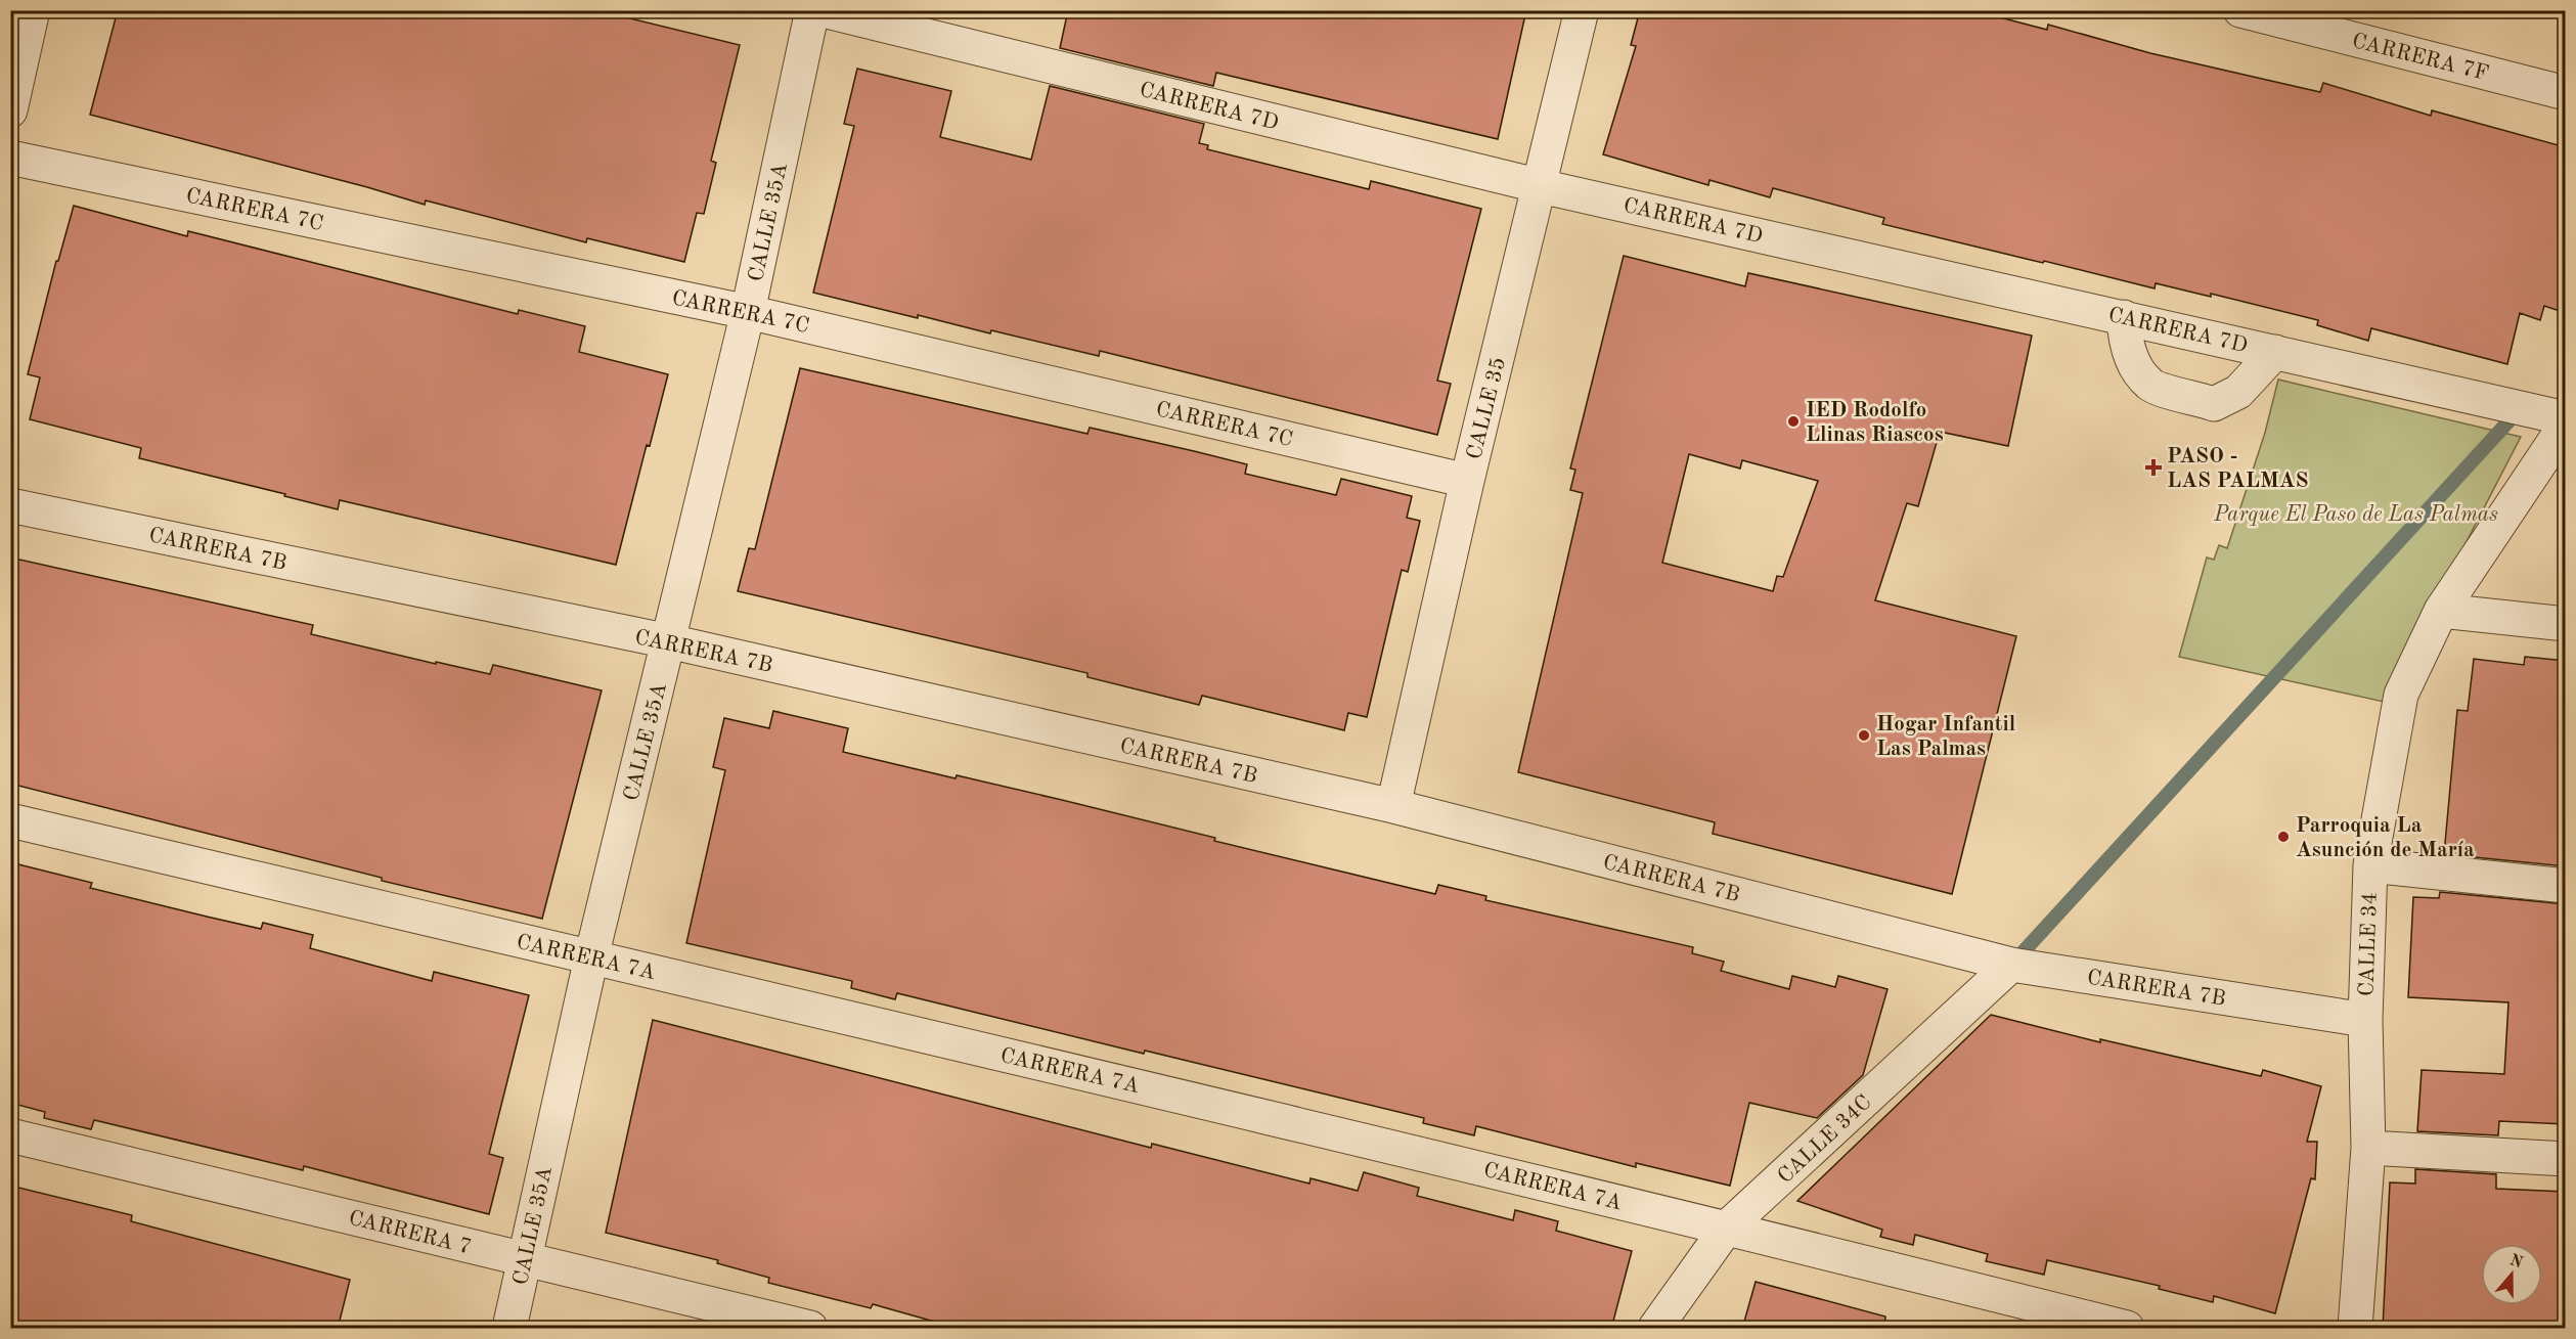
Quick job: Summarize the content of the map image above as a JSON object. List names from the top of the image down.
{
  "streets": {
    "street": [
      "CARRERA 7F",
      "CARRERA 7D",
      "CARRERA 7C",
      "CALLE 35A",
      "CALLE 35",
      "CARRERA 7B",
      "CALLE 34",
      "CARRERA 7A",
      "CALLE 34C",
      "CARRERA 7"
    ]
  },
  "crossings": [
    ["CARRERA 7D", "CALLE 35"],
    ["CARRERA 7C", "CALLE 35A"],
    ["CARRERA 7C", "CALLE 35"],
    ["CALLE 35A", "CARRERA 7B"],
    ["CALLE 35A", "CARRERA 7A"],
    ["CALLE 35A", "CARRERA 7"],
    ["CALLE 35", "CARRERA 7B"],
    ["CARRERA 7B", "CALLE 34"],
    ["CARRERA 7B", "CALLE 34C"],
    ["CARRERA 7A", "CALLE 34C"]
  ],
  "parks": ["Parque El Paso de Las Palmas"],
  "places": {
    "other": ["IED Rodolfo Llinas Riascos", "Hogar Infantil Las Palmas", "Parroquia La Asunción de María"],
    "health": ["PASO - LAS PALMAS"]
  },
  "north": "top"
}
